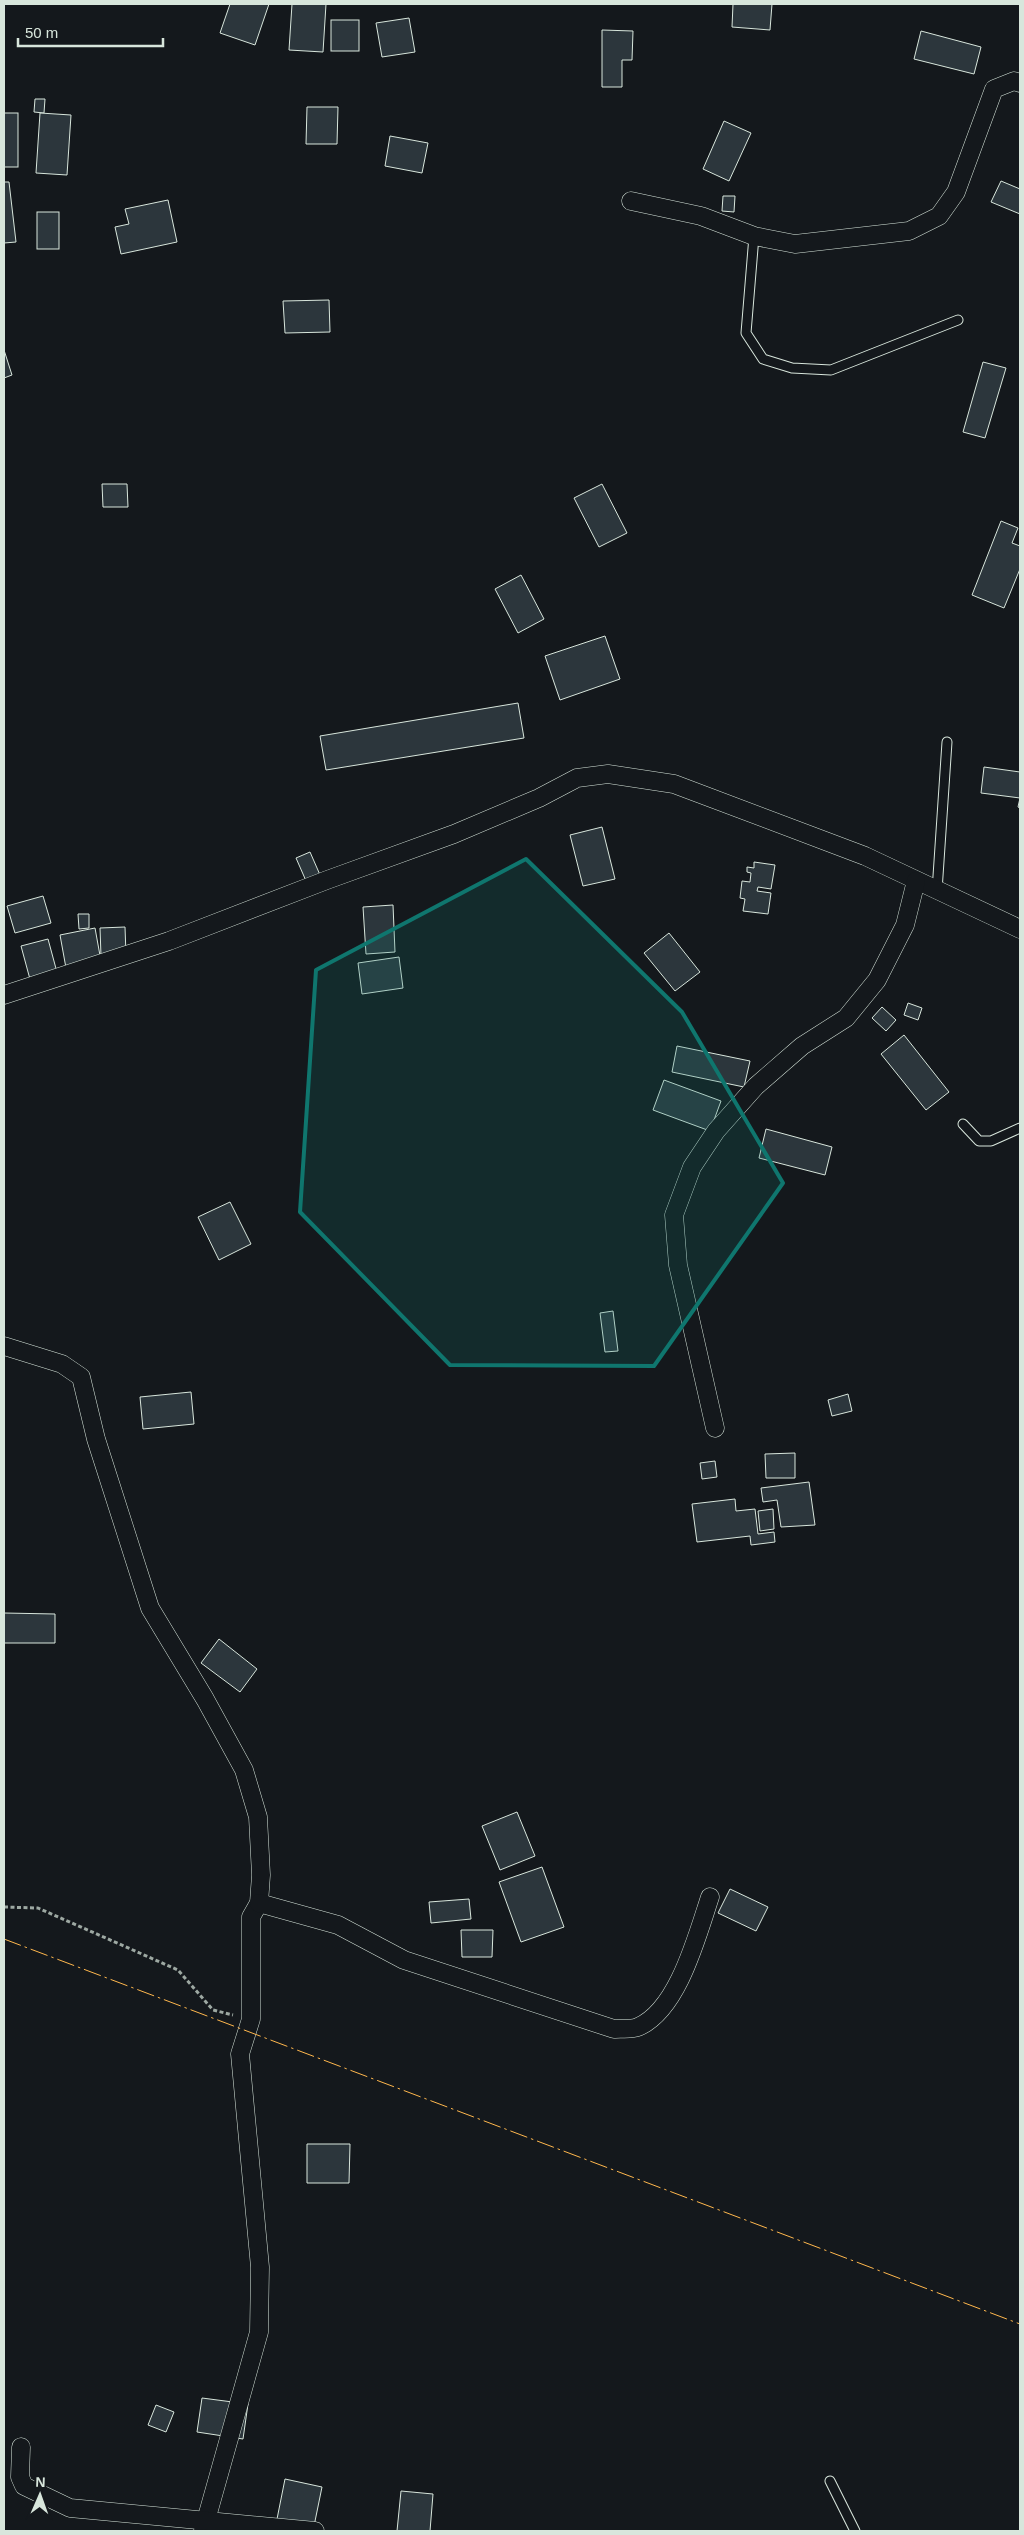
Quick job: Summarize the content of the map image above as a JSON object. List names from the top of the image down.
{
  "scale_bar": "50 m",
  "north": "top"
}
